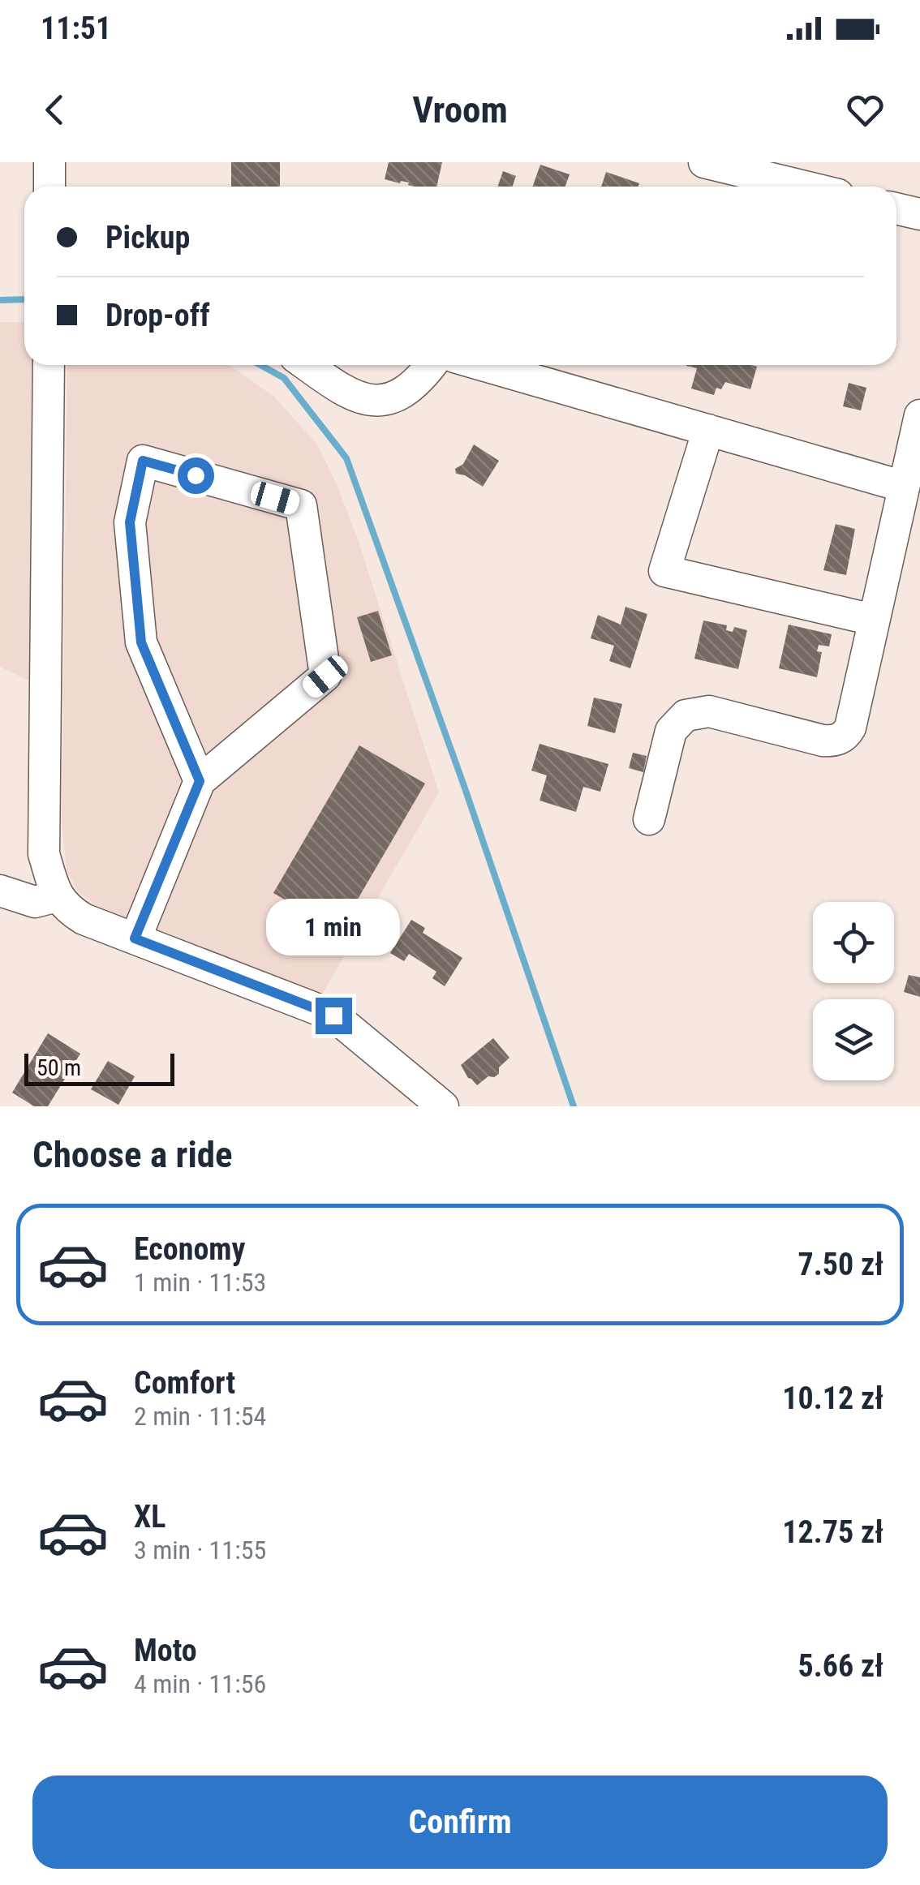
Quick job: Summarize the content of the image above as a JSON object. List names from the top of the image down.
{
  "scale_bar": "50 m",
  "page": {
    "status": "11:51",
    "header": "Vroom",
    "banner": ["Pickup", "Drop-off"],
    "bubble": "1 min",
    "scale": "50 m",
    "heading": "Choose a ride",
    "list": [
      {
        "name": "Economy",
        "note": "1 min · 11:53",
        "value": "7.50 zł"
      },
      {
        "name": "Comfort",
        "note": "2 min · 11:54",
        "value": "10.12 zł"
      },
      {
        "name": "XL",
        "note": "3 min · 11:55",
        "value": "12.75 zł"
      },
      {
        "name": "Moto",
        "note": "4 min · 11:56",
        "value": "5.66 zł"
      }
    ],
    "buttons": "Confirm"
  }
}
